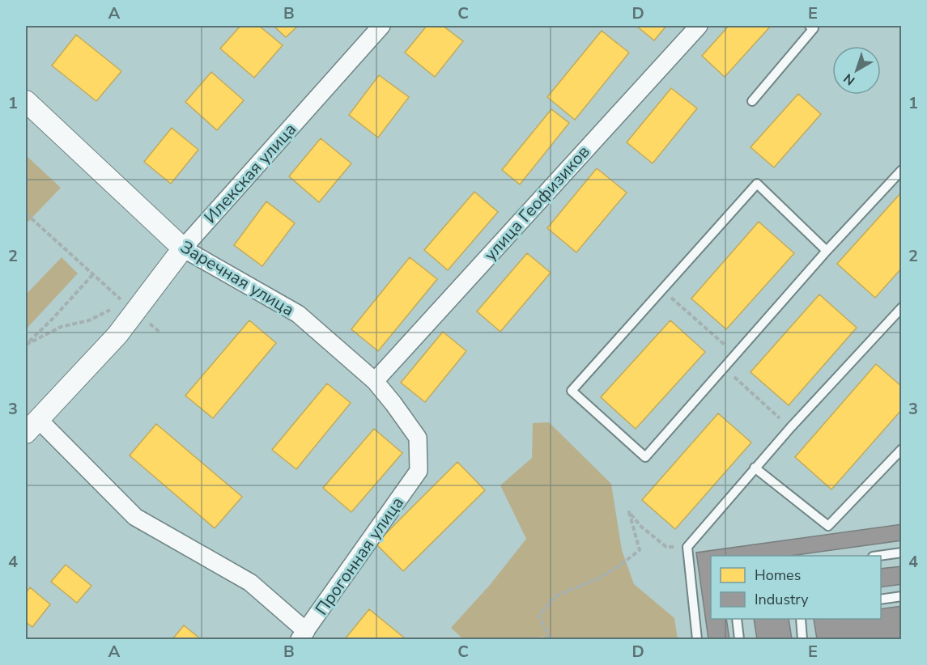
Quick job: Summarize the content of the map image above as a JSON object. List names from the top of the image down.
{
  "streets": {
    "street": [
      "Илекская улица",
      "улица Геофизиков",
      "Заречная улица",
      "Прогонная улица"
    ]
  },
  "crossings": [
    ["Илекская улица", "Заречная улица"],
    ["улица Геофизиков", "Заречная улица"],
    ["Заречная улица", "Прогонная улица"]
  ],
  "legend": ["Homes", "Industry"],
  "north": "bottom left",
  "grid": {
    "columns": [
      "A",
      "B",
      "C",
      "D",
      "E"
    ],
    "rows": [
      "1",
      "2",
      "3",
      "4"
    ]
  }
}
